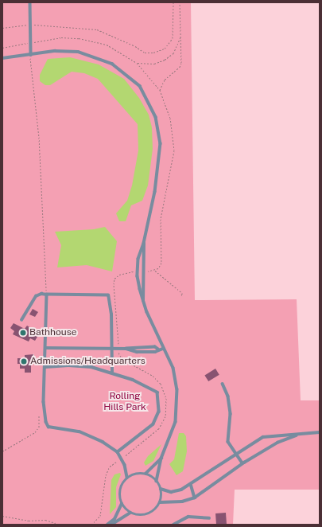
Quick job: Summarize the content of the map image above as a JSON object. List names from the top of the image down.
{
  "parks": ["Rolling Hills Park"],
  "places": ["Bathhouse", "Admissions/Headquarters"]
}
